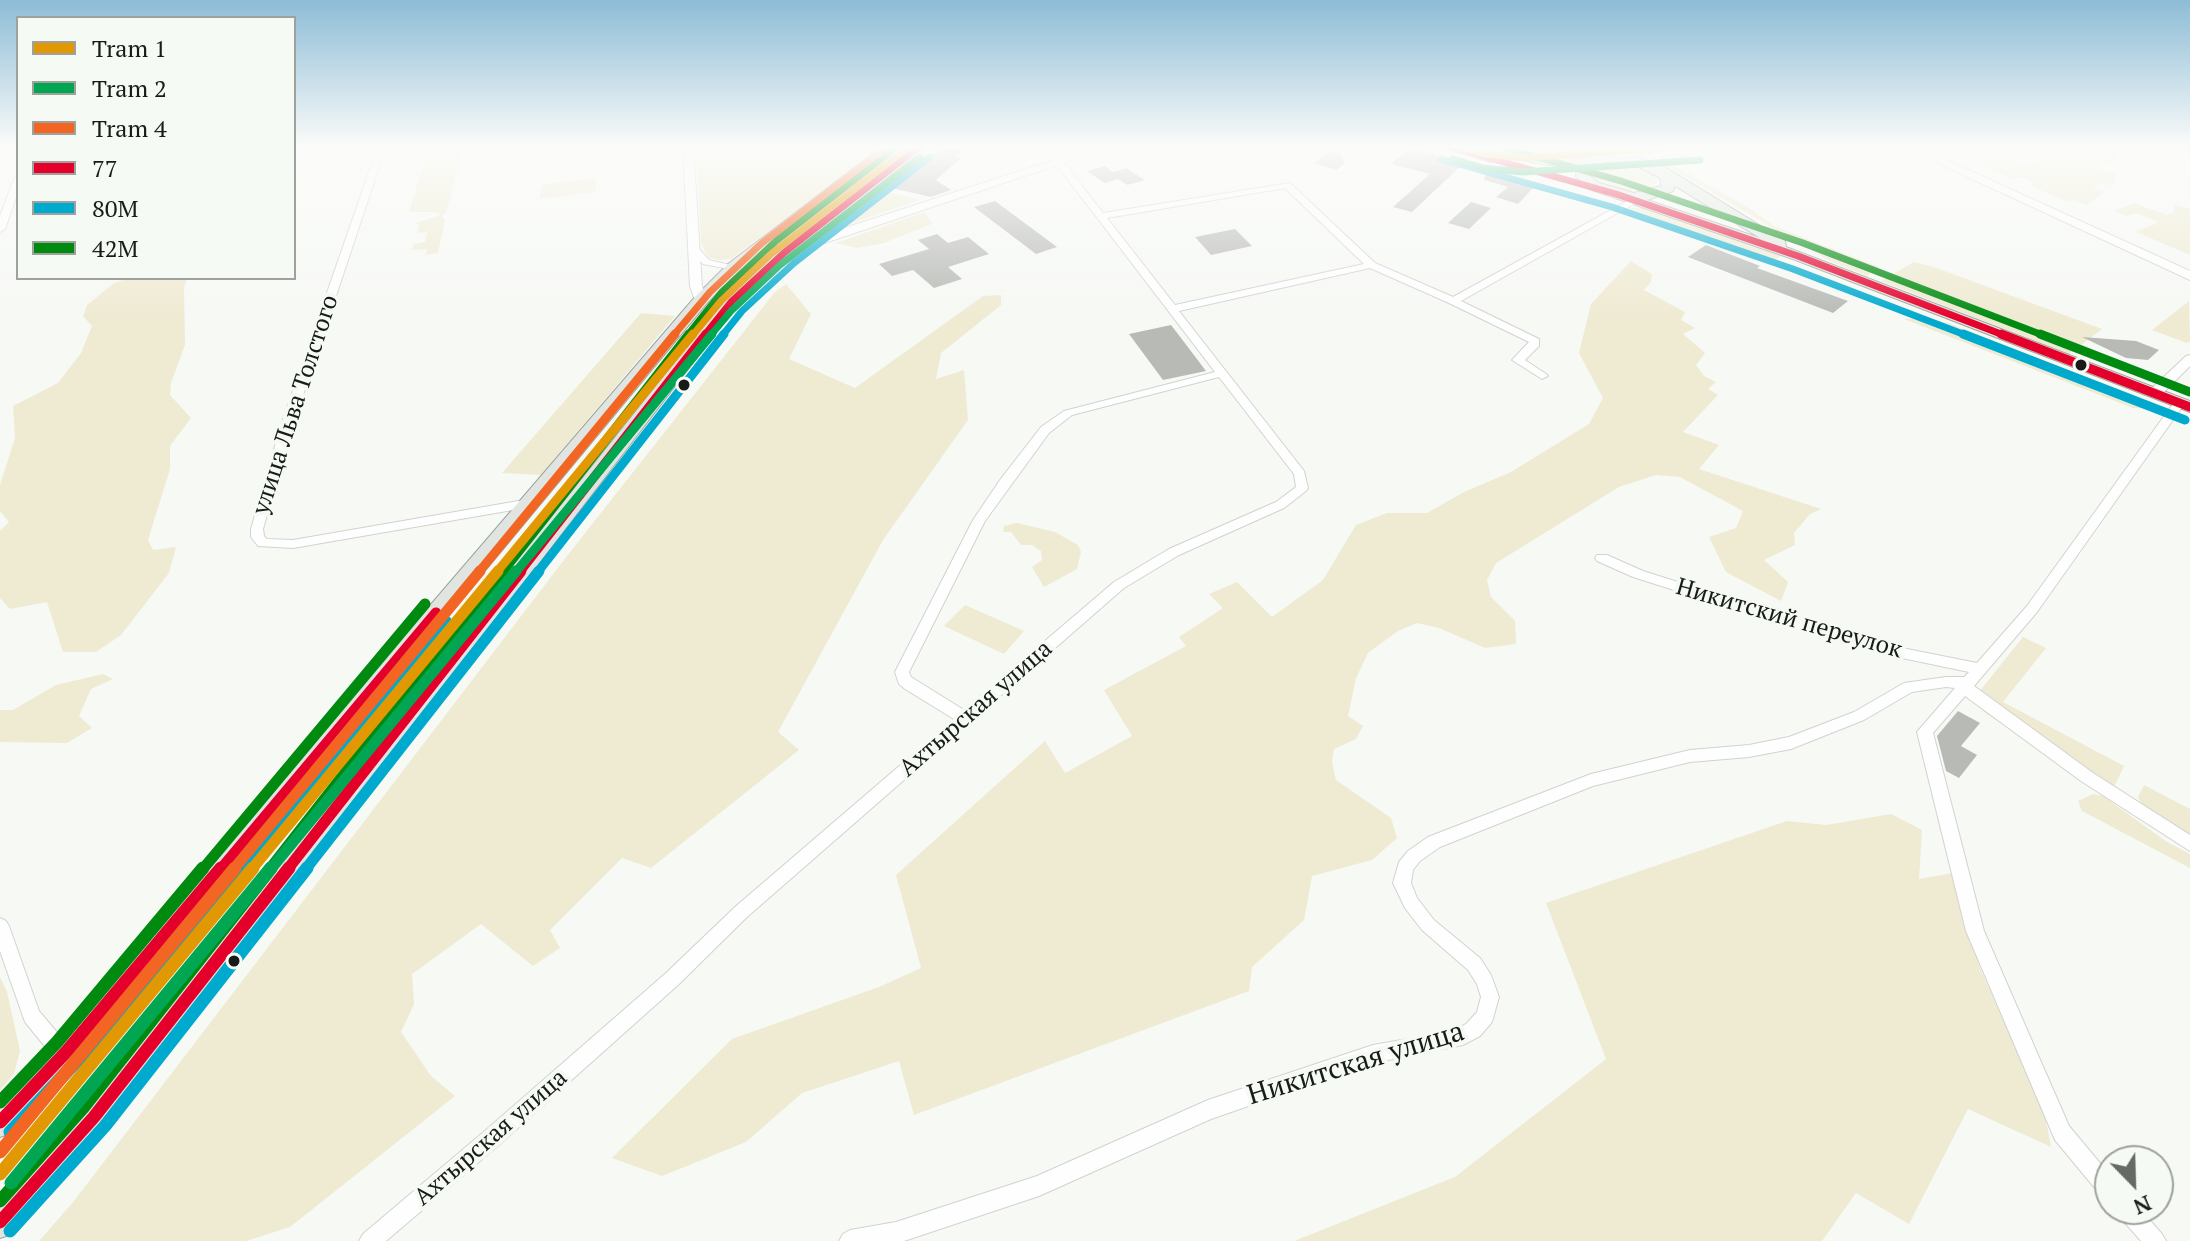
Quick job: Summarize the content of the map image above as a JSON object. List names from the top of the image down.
{
  "streets": {
    "street": [
      "улица Льва Толстого",
      "Никитский переулок",
      "Ахтырская улица",
      "Никитская улица"
    ]
  },
  "lines": [
    "tram line 1",
    "tram line 2",
    "tram line 4",
    "transit line 77",
    "transit line 80М",
    "transit line 42M"
  ],
  "legend": [
    "Tram 1",
    "Tram 2",
    "Tram 4",
    "77",
    "80М",
    "42M"
  ],
  "north": "bottom right"
}
